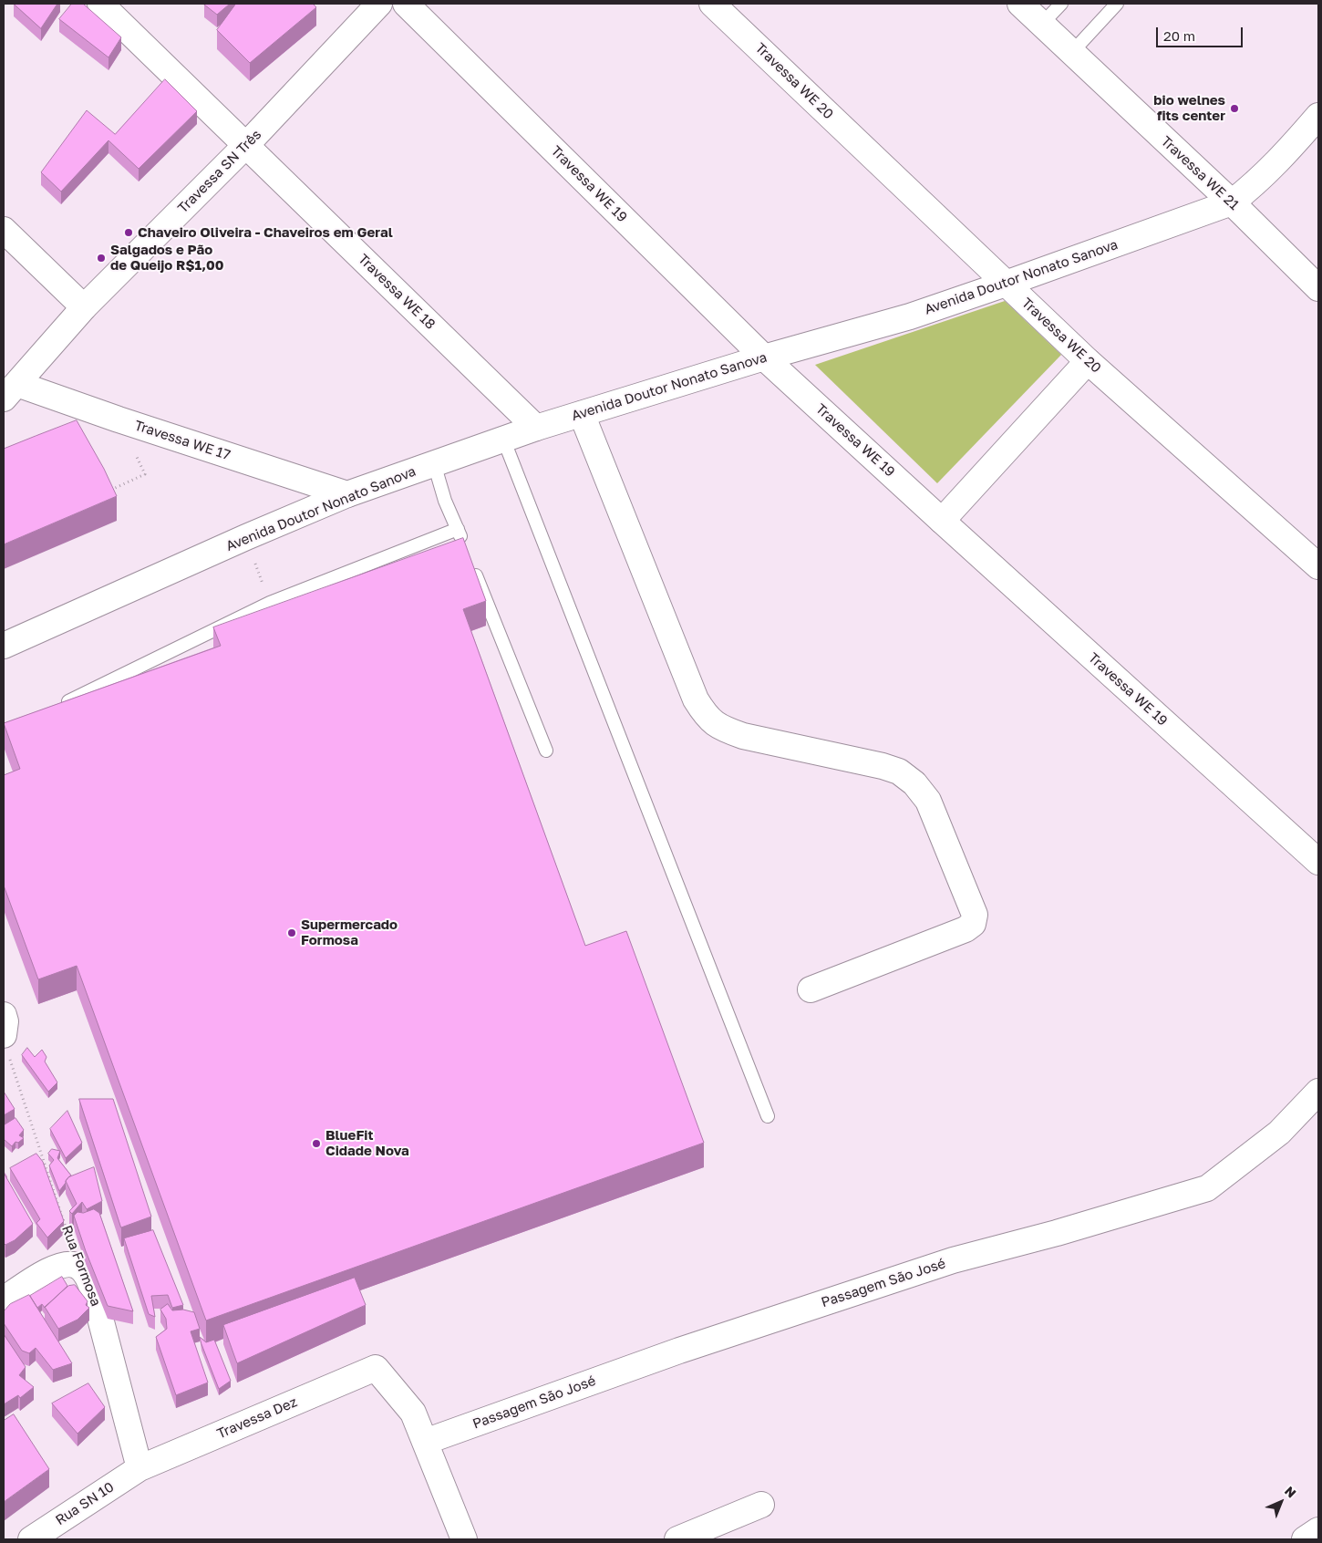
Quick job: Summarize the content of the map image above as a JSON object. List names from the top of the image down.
{
  "streets": {
    "street": [
      "Travessa WE 20",
      "Travessa SN Três",
      "Travessa WE 21",
      "Travessa WE 19",
      "Avenida Doutor Nonato Sanova",
      "Travessa WE 18",
      "Travessa WE 17",
      "Rua Formosa",
      "Passagem São José",
      "Travessa Dez",
      "Rua SN 10"
    ]
  },
  "crossings": [
    ["Travessa WE 20", "Avenida Doutor Nonato Sanova"],
    ["Travessa SN Três", "Travessa WE 18"],
    ["Travessa SN Três", "Travessa WE 17"],
    ["Travessa WE 21", "Avenida Doutor Nonato Sanova"],
    ["Travessa WE 19", "Avenida Doutor Nonato Sanova"],
    ["Avenida Doutor Nonato Sanova", "Travessa WE 18"],
    ["Avenida Doutor Nonato Sanova", "Travessa WE 17"],
    ["Rua Formosa", "Travessa Dez"],
    ["Rua Formosa", "Rua SN 10"],
    ["Passagem São José", "Travessa Dez"],
    ["Travessa Dez", "Rua SN 10"]
  ],
  "places": [
    "bio welnes fits center",
    "Chaveiro Oliveira - Chaveiros em Geral",
    "Salgados e Pão de Queijo R$1,00",
    "Supermercado Formosa",
    "BlueFit Cidade Nova"
  ],
  "scale_bar": "20 m",
  "north": "top right"
}
